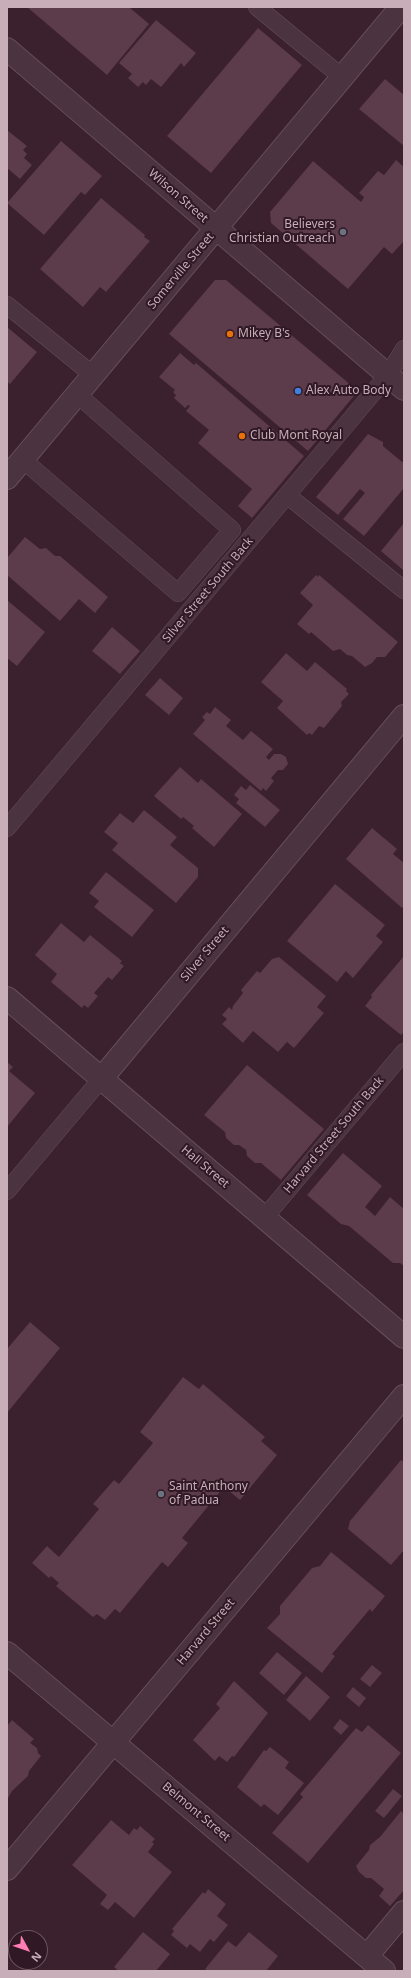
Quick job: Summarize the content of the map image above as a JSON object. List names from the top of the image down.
{
  "streets": {
    "street": [
      "Wilson Street",
      "Somerville Street",
      "Silver Street",
      "Hall Street",
      "Harvard Street",
      "Belmont Street"
    ],
    "lane": ["Silver Street South Back", "Harvard Street South Back"]
  },
  "crossings": [
    ["Wilson Street", "Somerville Street"],
    ["Wilson Street", "Silver Street South Back"],
    ["Silver Street", "Hall Street"],
    ["Harvard Street South Back", "Hall Street"],
    ["Harvard Street", "Belmont Street"]
  ],
  "places": [
    "Believers Christian Outreach",
    "Mikey B's",
    "Alex Auto Body",
    "Club Mont Royal",
    "Saint Anthony of Padua"
  ],
  "north": "bottom right"
}
